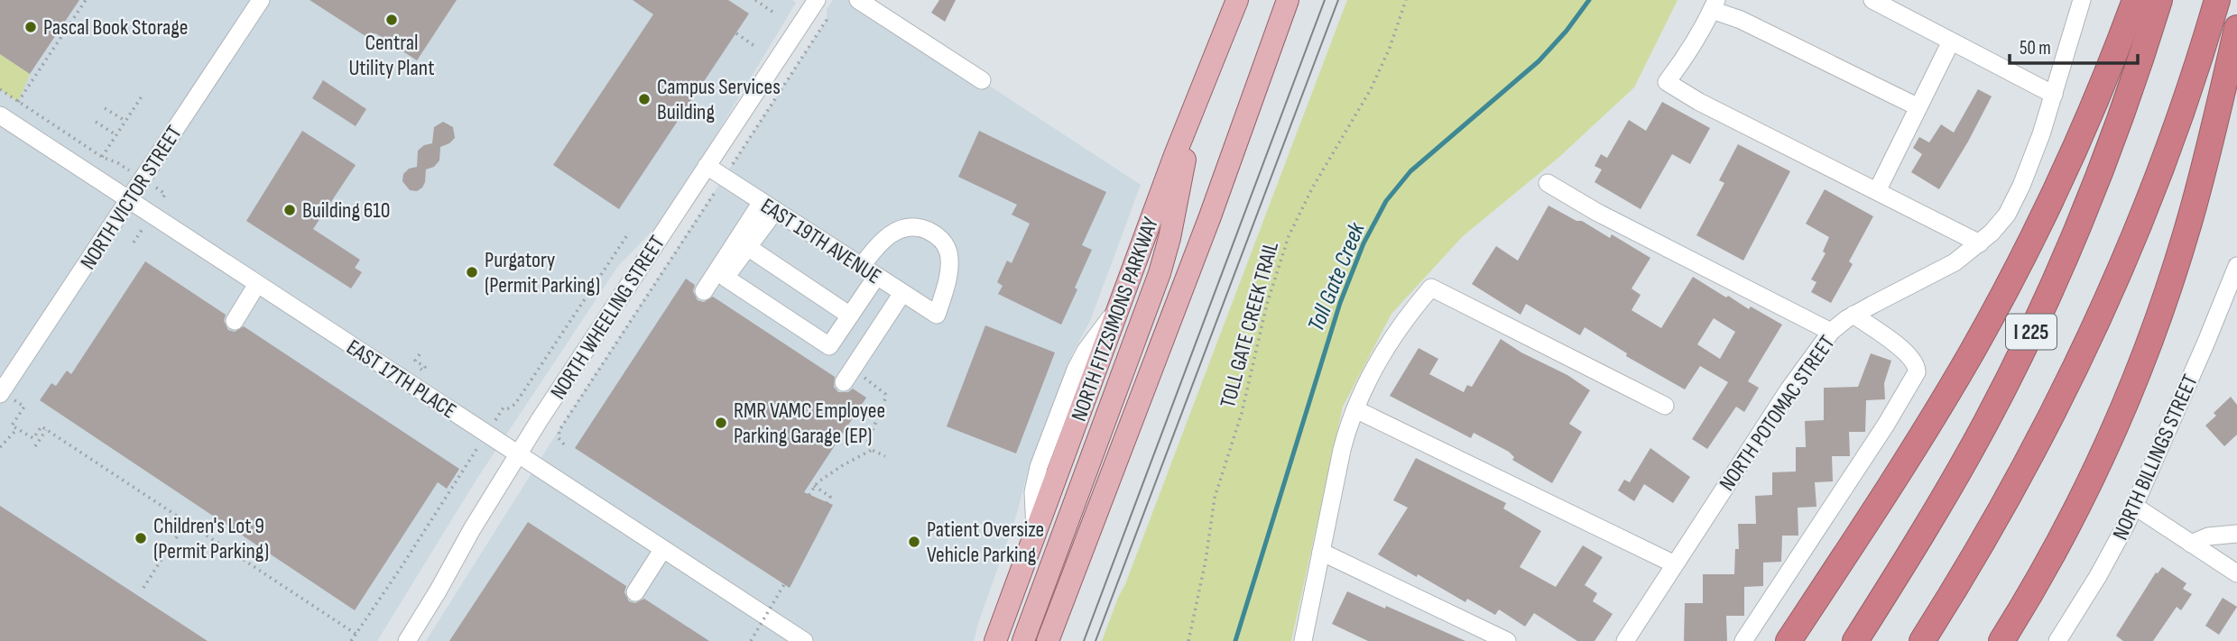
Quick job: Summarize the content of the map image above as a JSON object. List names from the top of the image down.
{
  "streets": {
    "highway": ["I 225"],
    "main road": ["NORTH FITZSIMONS PARKWAY"],
    "street": [
      "NORTH VICTOR STREET",
      "EAST 19TH AVENUE",
      "NORTH WHEELING STREET",
      "EAST 17TH PLACE",
      "NORTH POTOMAC STREET",
      "NORTH BILLINGS STREET"
    ],
    "path": ["TOLL GATE CREEK TRAIL"]
  },
  "crossings": [
    ["NORTH VICTOR STREET", "EAST 17TH PLACE"],
    ["EAST 19TH AVENUE", "NORTH WHEELING STREET"],
    ["NORTH WHEELING STREET", "EAST 17TH PLACE"]
  ],
  "water": ["Toll Gate Creek"],
  "places": [
    "Central Utility Plant",
    "Pascal Book Storage",
    "Campus Services Building",
    "Building 610",
    "Purgatory (Permit Parking)",
    "RMR VAMC Employee Parking Garage (EP)",
    "Children's Lot 9 (Permit Parking)",
    "Patient Oversize Vehicle Parking"
  ],
  "scale_bar": "50 m"
}
